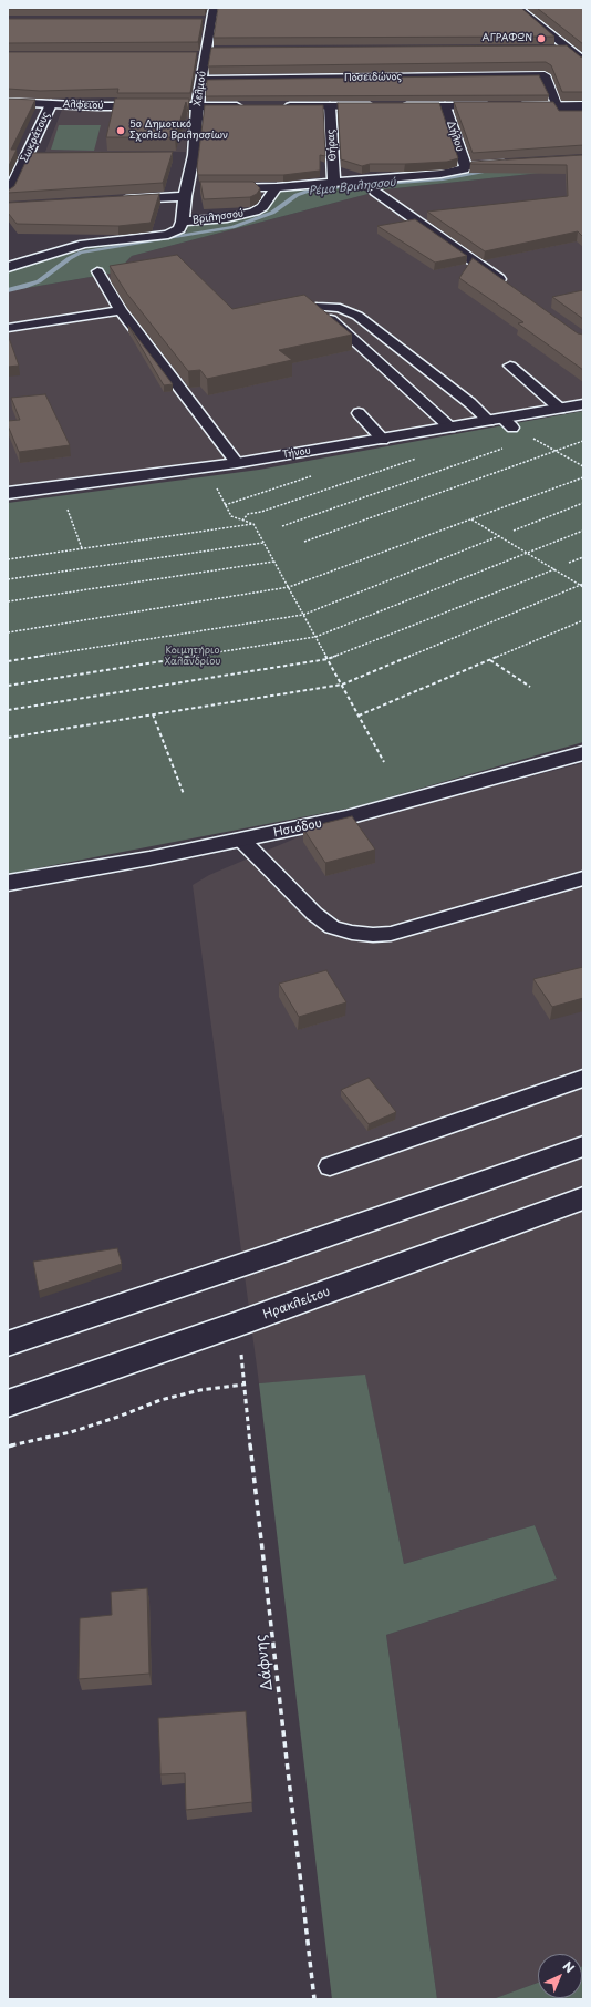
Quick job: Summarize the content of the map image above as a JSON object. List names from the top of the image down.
{
  "streets": {
    "street": [
      "Ποσειδώνος",
      "Χελμού",
      "Αλφειού",
      "Δήλου",
      "Σωκράτους",
      "Θήρας",
      "Βριλησσού",
      "Τήνου",
      "Ησιόδου",
      "Ηρακλείτου"
    ],
    "path": ["Δάφνης"]
  },
  "crossings": [
    ["Ποσειδώνος", "Χελμού"],
    ["Χελμού", "Αλφειού"],
    ["Χελμού", "Βριλησσού"],
    ["Αλφειού", "Σωκράτους"],
    ["Ηρακλείτου", "Δάφνης"]
  ],
  "water": ["Ρέμα Βριλησσού"],
  "parks": ["Κοιμητήριο Χαλανδρίου"],
  "places": ["ΑΓΡΑΦΩΝ", "5ο Δημοτικό Σχολείο Βριλησσίων"],
  "north": "top right"
}
